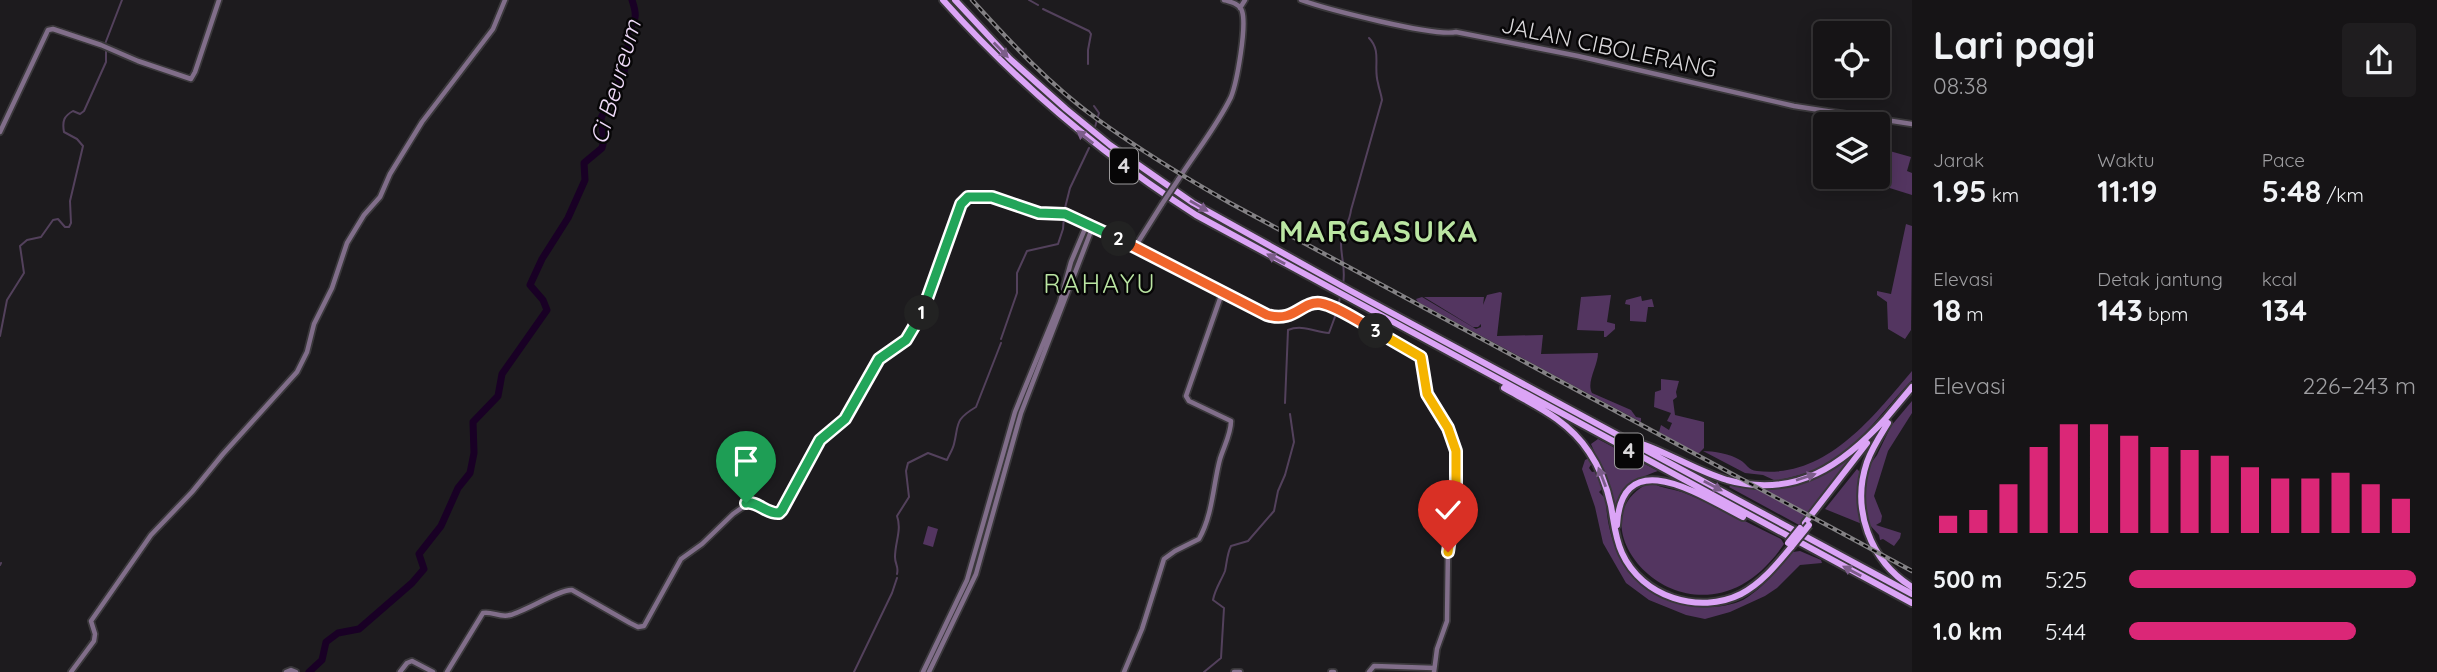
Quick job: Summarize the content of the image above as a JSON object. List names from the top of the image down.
{
  "streets": {
    "highway": ["4"],
    "street": ["JALAN CIBOLERANG"]
  },
  "districts": ["MARGASUKA", "RAHAYU"],
  "water": ["Ci Beureum"],
  "page": {
    "heading": ["Lari pagi", "08:38"],
    "stats": [
      ["Jarak", "1.95 km"],
      ["Waktu", "11:19"],
      ["Pace", "5:48 /km"],
      ["Elevasi", "18 m"],
      ["Detak jantung", "143 bpm"],
      ["kcal", "134"]
    ],
    "pins": ["2", "1", "3"],
    "chart": ["Elevasi", "226–243 m"],
    "list": [
      {
        "name": "500 m",
        "note": "5:25"
      },
      {
        "name": "1.0 km",
        "note": "5:44"
      }
    ]
  }
}
